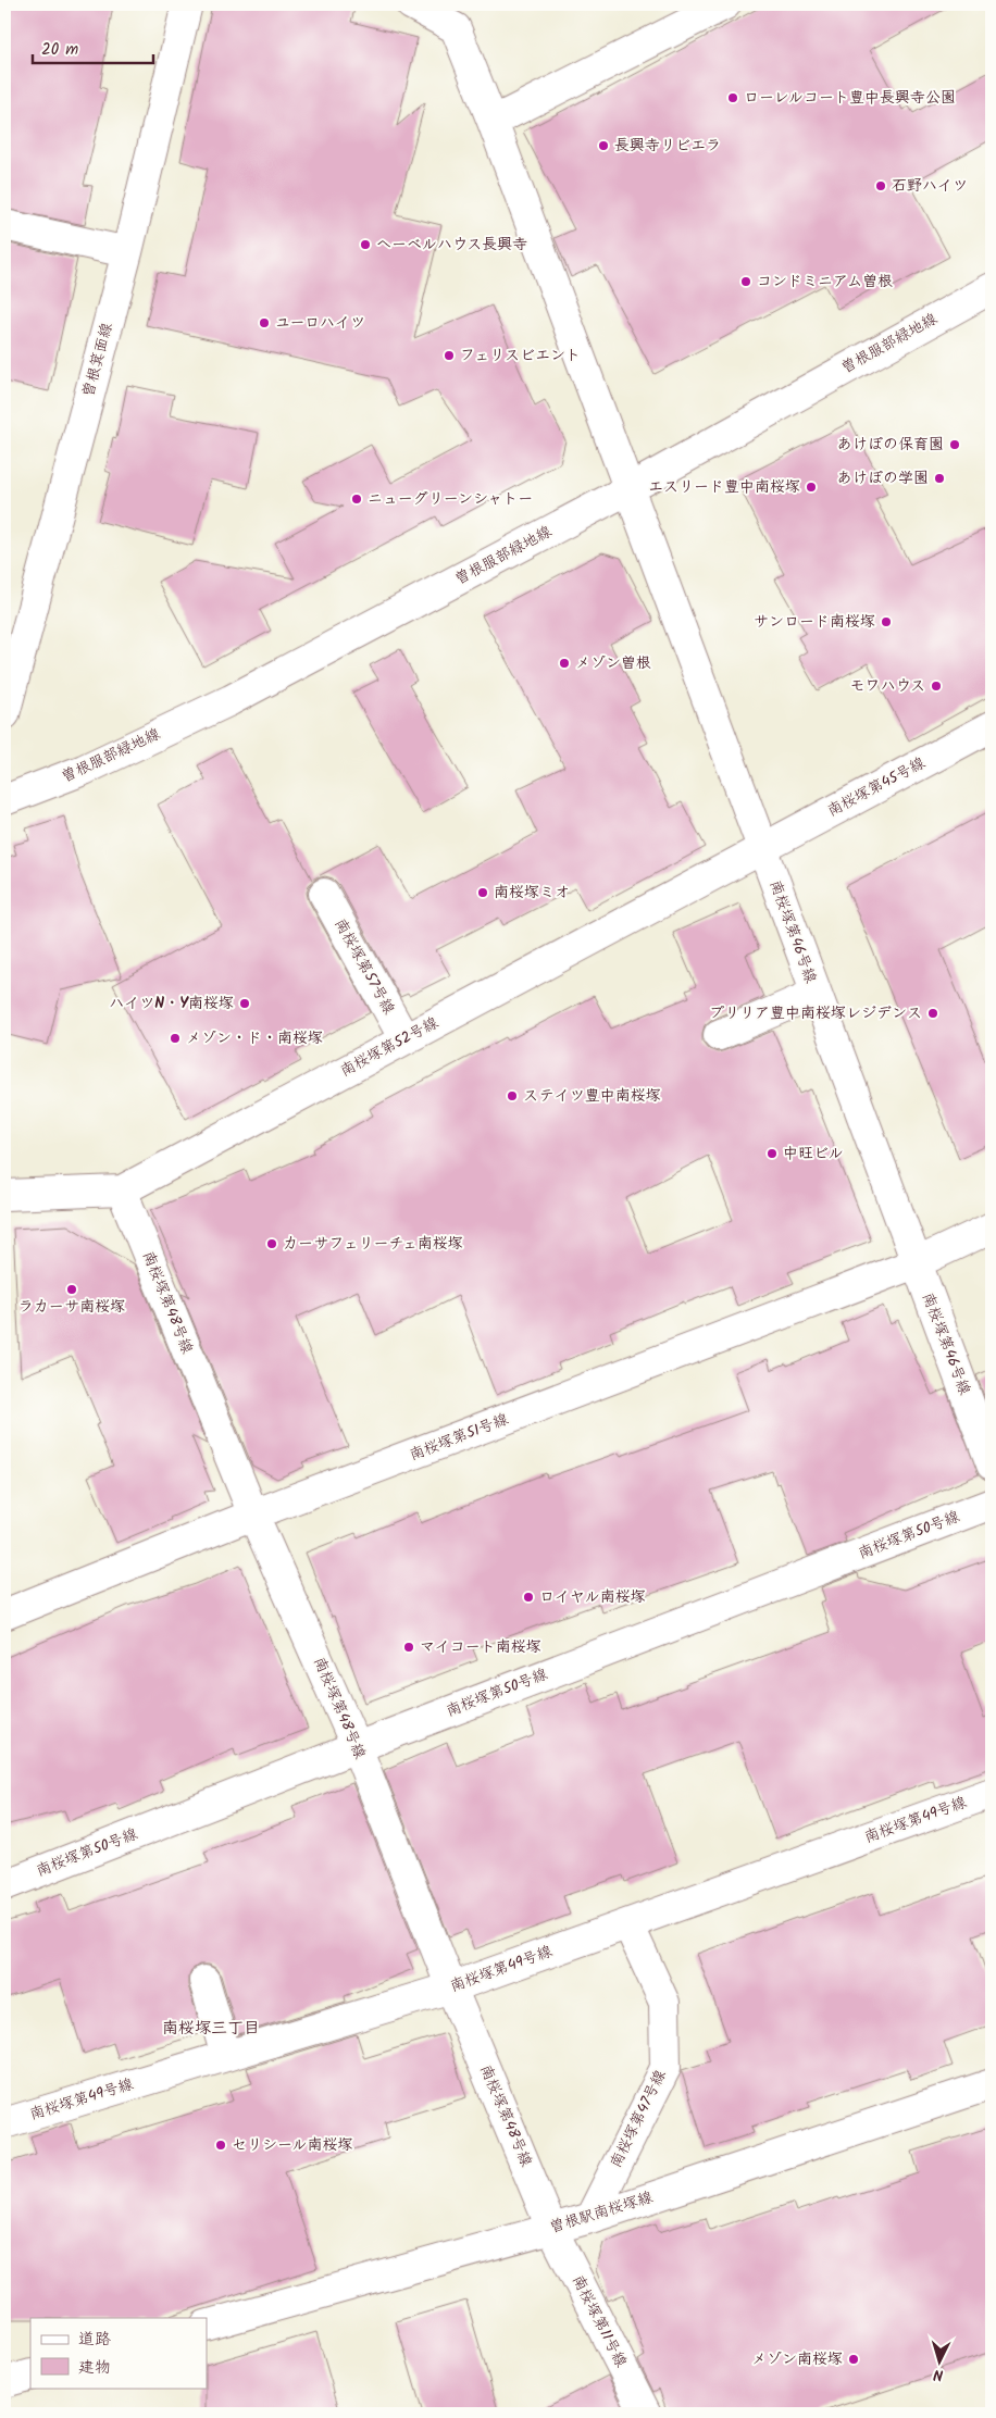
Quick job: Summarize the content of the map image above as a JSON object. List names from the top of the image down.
{
  "streets": {
    "street": [
      "曽根服部緑地線",
      "曽根箕面線",
      "南桜塚第45号線",
      "南桜塚第46号線",
      "南桜塚第57号線",
      "南桜塚第52号線",
      "南桜塚第48号線",
      "南桜塚第51号線",
      "南桜塚第50号線",
      "南桜塚第49号線",
      "南桜塚第47号線",
      "曽根駅南桜塚線",
      "南桜塚第11号線"
    ]
  },
  "crossings": [
    ["曽根服部緑地線", "南桜塚第46号線"],
    ["南桜塚第45号線", "南桜塚第46号線"],
    ["南桜塚第45号線", "南桜塚第52号線"],
    ["南桜塚第46号線", "南桜塚第52号線"],
    ["南桜塚第46号線", "南桜塚第51号線"],
    ["南桜塚第57号線", "南桜塚第52号線"],
    ["南桜塚第52号線", "南桜塚第48号線"],
    ["南桜塚第48号線", "南桜塚第51号線"],
    ["南桜塚第48号線", "南桜塚第50号線"],
    ["南桜塚第48号線", "南桜塚第49号線"],
    ["南桜塚第48号線", "曽根駅南桜塚線"],
    ["南桜塚第48号線", "南桜塚第11号線"],
    ["南桜塚第49号線", "南桜塚第47号線"],
    ["南桜塚第47号線", "曽根駅南桜塚線"],
    ["曽根駅南桜塚線", "南桜塚第11号線"]
  ],
  "districts": ["南桜塚三丁目"],
  "places": [
    "ローレルコート豊中長興寺公園",
    "長興寺リビエラ",
    "石野ハイツ",
    "ヘーベルハウス長興寺",
    "コンドミニアム曽根",
    "ユーロハイツ",
    "フェリスビエント",
    "あけぼの保育園",
    "あけぼの学園",
    "エスリード豊中南桜塚",
    "ニューグリーンシャトー",
    "サンロード南桜塚",
    "メゾン曽根",
    "モワハウス",
    "南桜塚ミオ",
    "ハイツN・Y南桜塚",
    "プリリア豊中南桜塚レジデンス",
    "メゾン・ド・南桜塚",
    "ステイツ豊中南桜塚",
    "中旺ビル",
    "カーサフェリーチェ南桜塚",
    "ラカーサ南桜塚",
    "ロイヤル南桜塚",
    "マイコート南桜塚",
    "セリシール南桜塚",
    "メゾン南桜塚"
  ],
  "legend": ["道路", "建物"],
  "scale_bar": "20 m",
  "north": "bottom"
}
